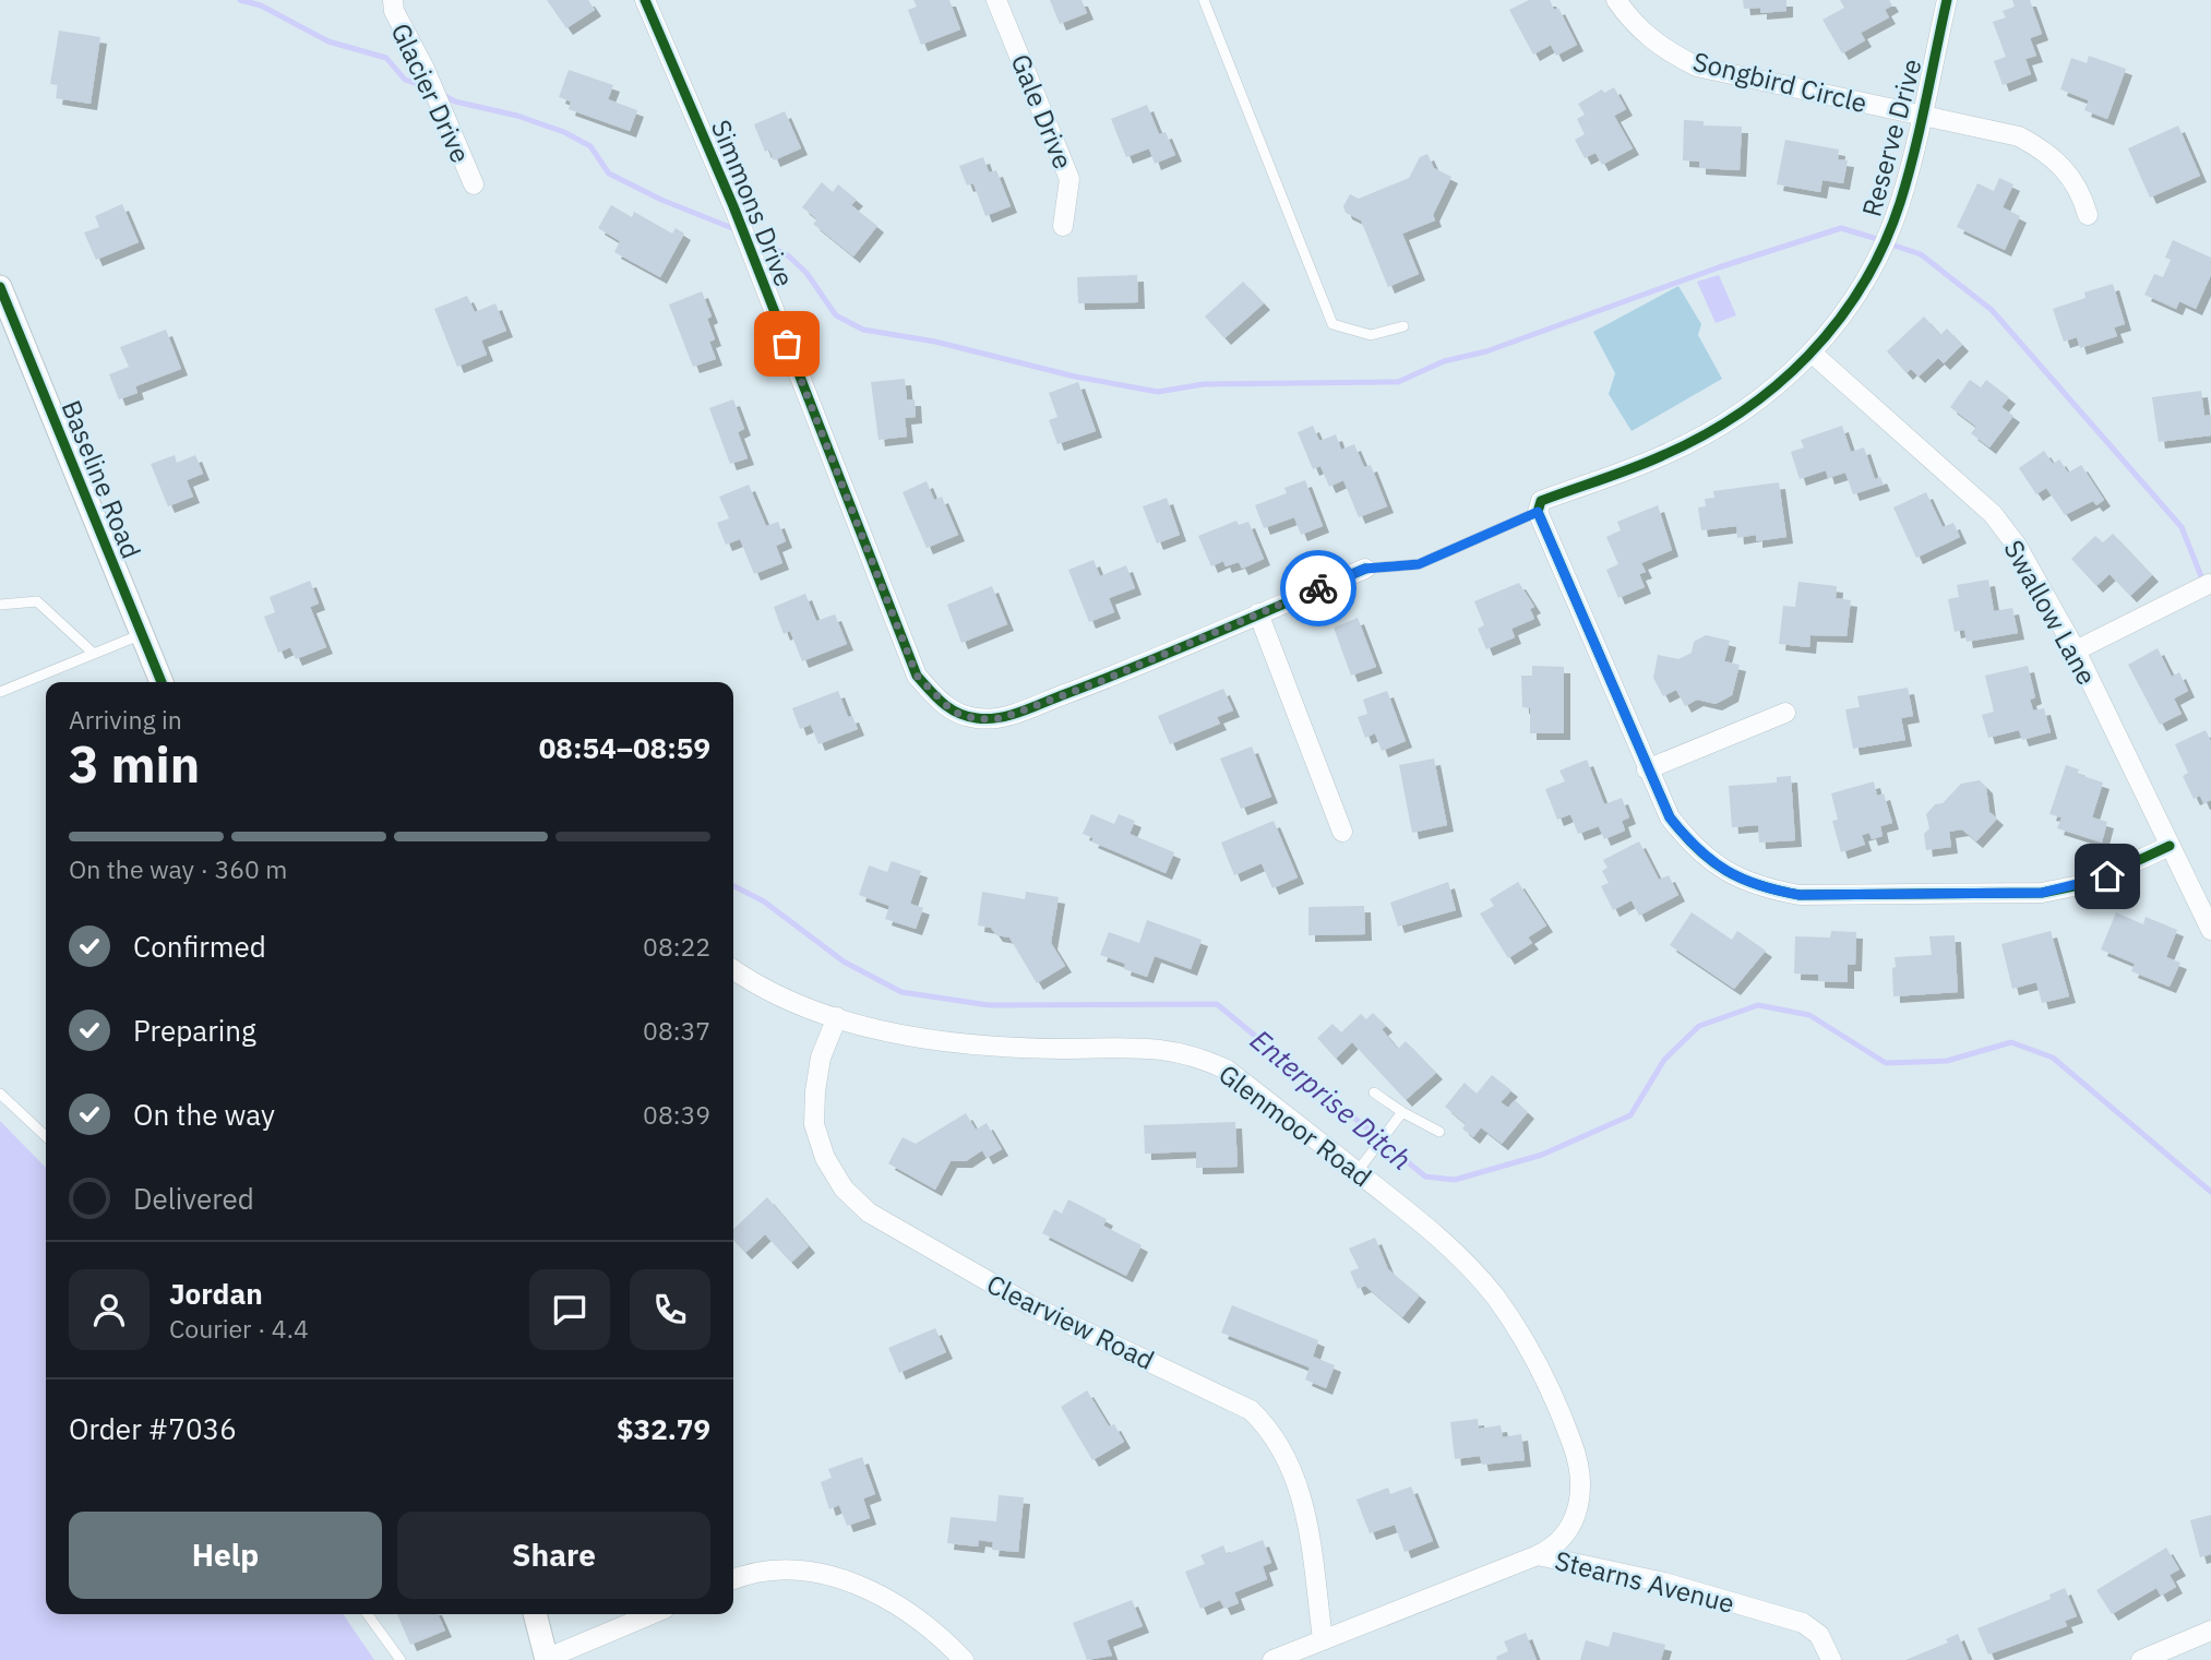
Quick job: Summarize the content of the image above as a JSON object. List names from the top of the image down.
{
  "streets": {
    "street": [
      "Songbird Circle",
      "Glacier Drive",
      "Gale Drive",
      "Reserve Drive",
      "Simmons Drive",
      "Baseline Road",
      "Swallow Lane",
      "Glenmoor Road",
      "Clearview Road",
      "Stearns Avenue"
    ]
  },
  "crossings": [
    ["Songbird Circle", "Reserve Drive"],
    ["Reserve Drive", "Swallow Lane"],
    ["Glenmoor Road", "Clearview Road"],
    ["Glenmoor Road", "Stearns Avenue"],
    ["Clearview Road", "Stearns Avenue"]
  ],
  "water": ["Enterprise Ditch"],
  "page": {
    "heading": ["3 min", "Arriving in", "08:54–08:59"],
    "panel": [
      "Jordan",
      "Courier · 4.4",
      "Order #7036",
      "$32.79"
    ],
    "bar": "On the way · 360 m",
    "list": [
      ["Confirmed", "08:22"],
      ["Preparing", "08:37"],
      ["On the way", "08:39"],
      "Delivered"
    ],
    "buttons": ["Help", "Share"]
  }
}
